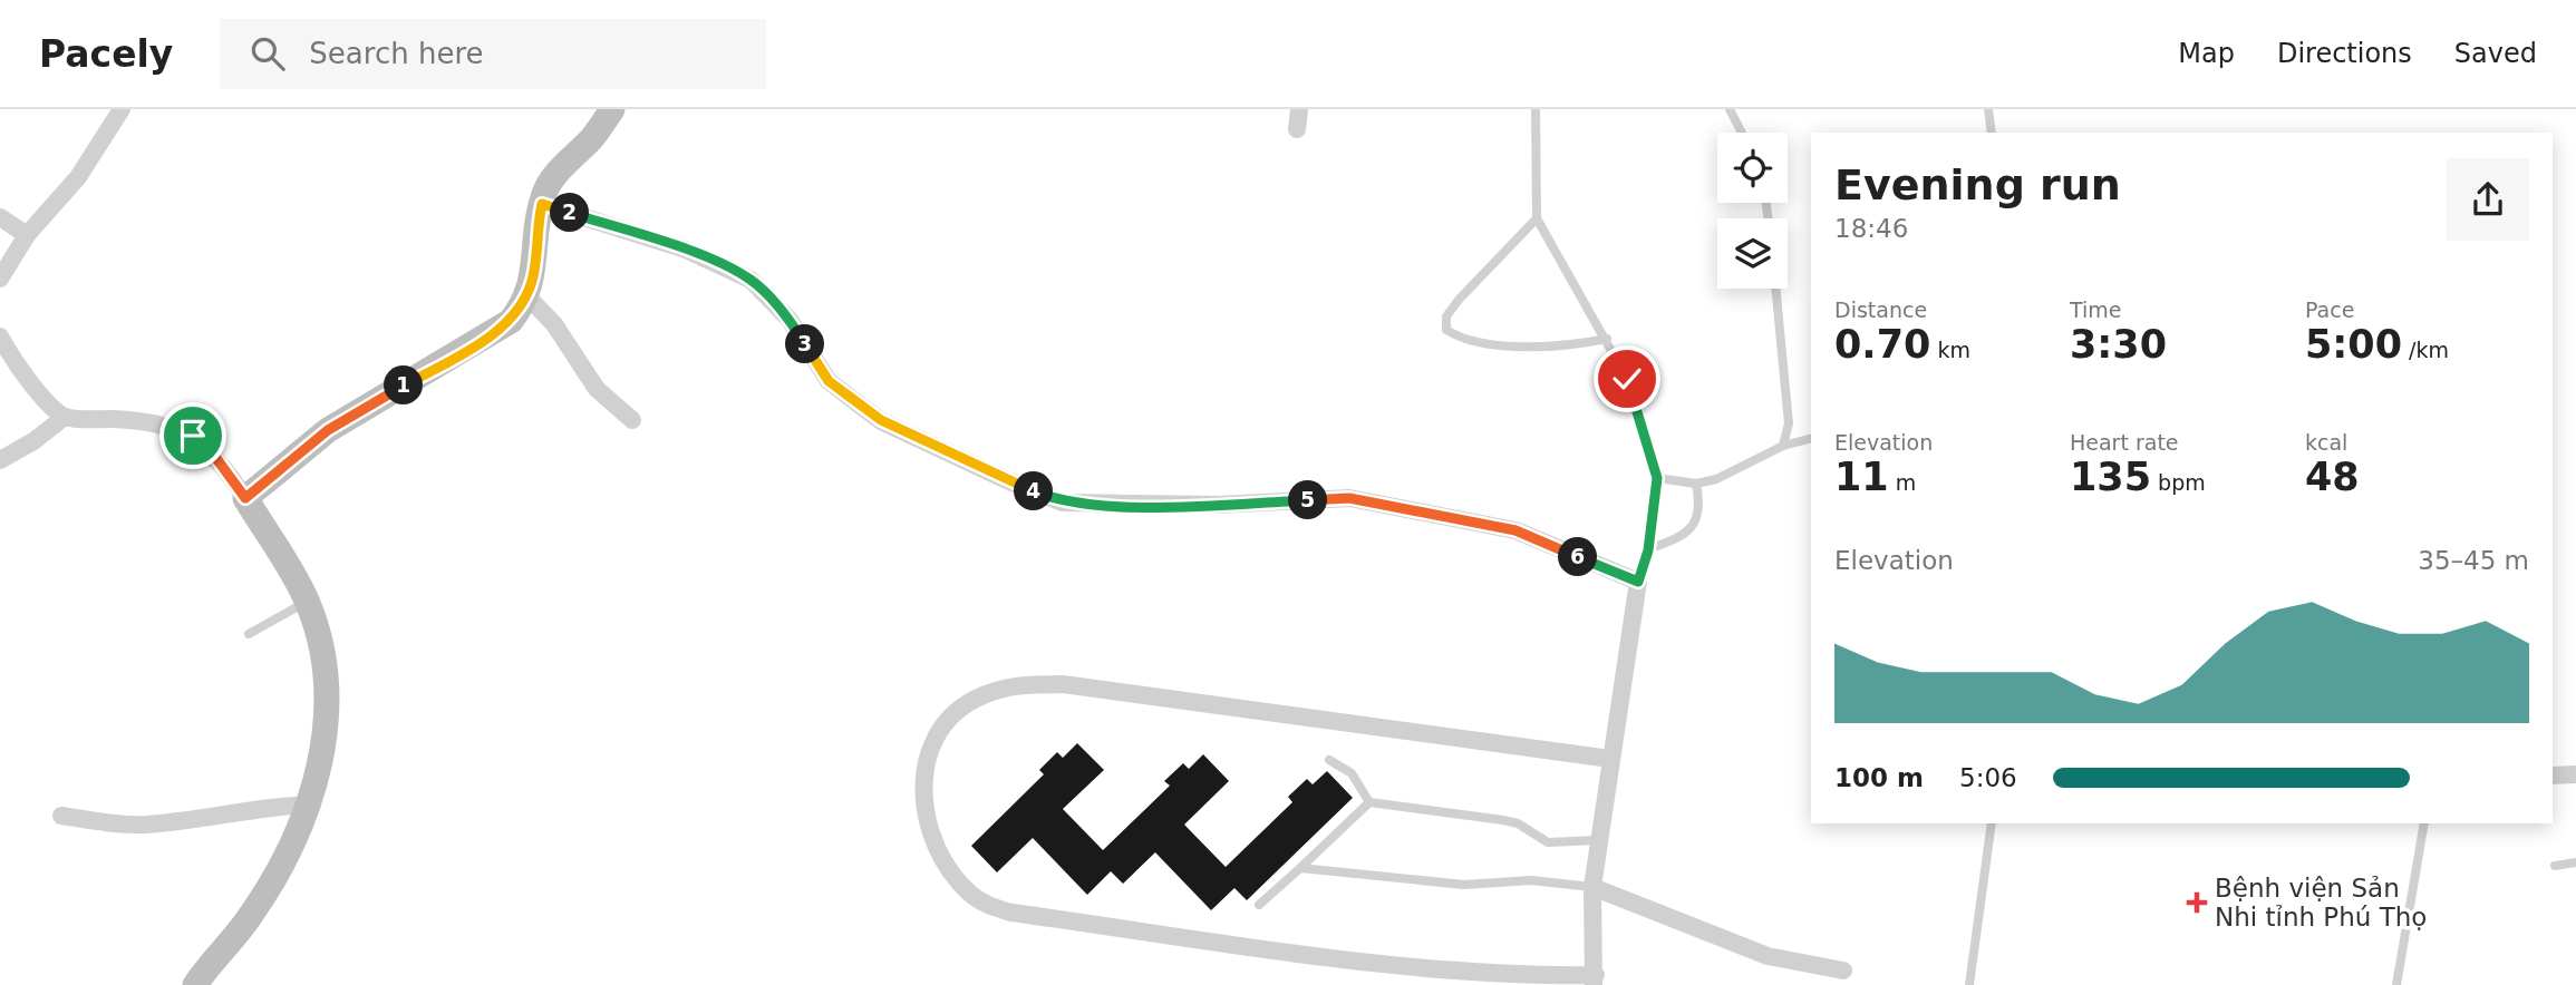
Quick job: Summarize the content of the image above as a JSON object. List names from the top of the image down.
{
  "places": {
    "health": ["Bệnh viện Sản Nhi tỉnh Phú Thọ"]
  },
  "page": {
    "header": "Pacely",
    "search": "Search here",
    "nav": ["Map", "Directions", "Saved"],
    "heading": ["Evening run", "18:46"],
    "pins": [
      "2",
      "3",
      "1",
      "4",
      "5",
      "6"
    ],
    "stats": [
      ["Distance", "0.70 km"],
      ["Time", "3:30"],
      ["Pace", "5:00 /km"],
      ["Elevation", "11 m"],
      ["Heart rate", "135 bpm"],
      ["kcal", "48"]
    ],
    "chart": ["Elevation", "35–45 m"],
    "list": [
      {
        "name": "100 m",
        "note": "5:06"
      }
    ]
  }
}
